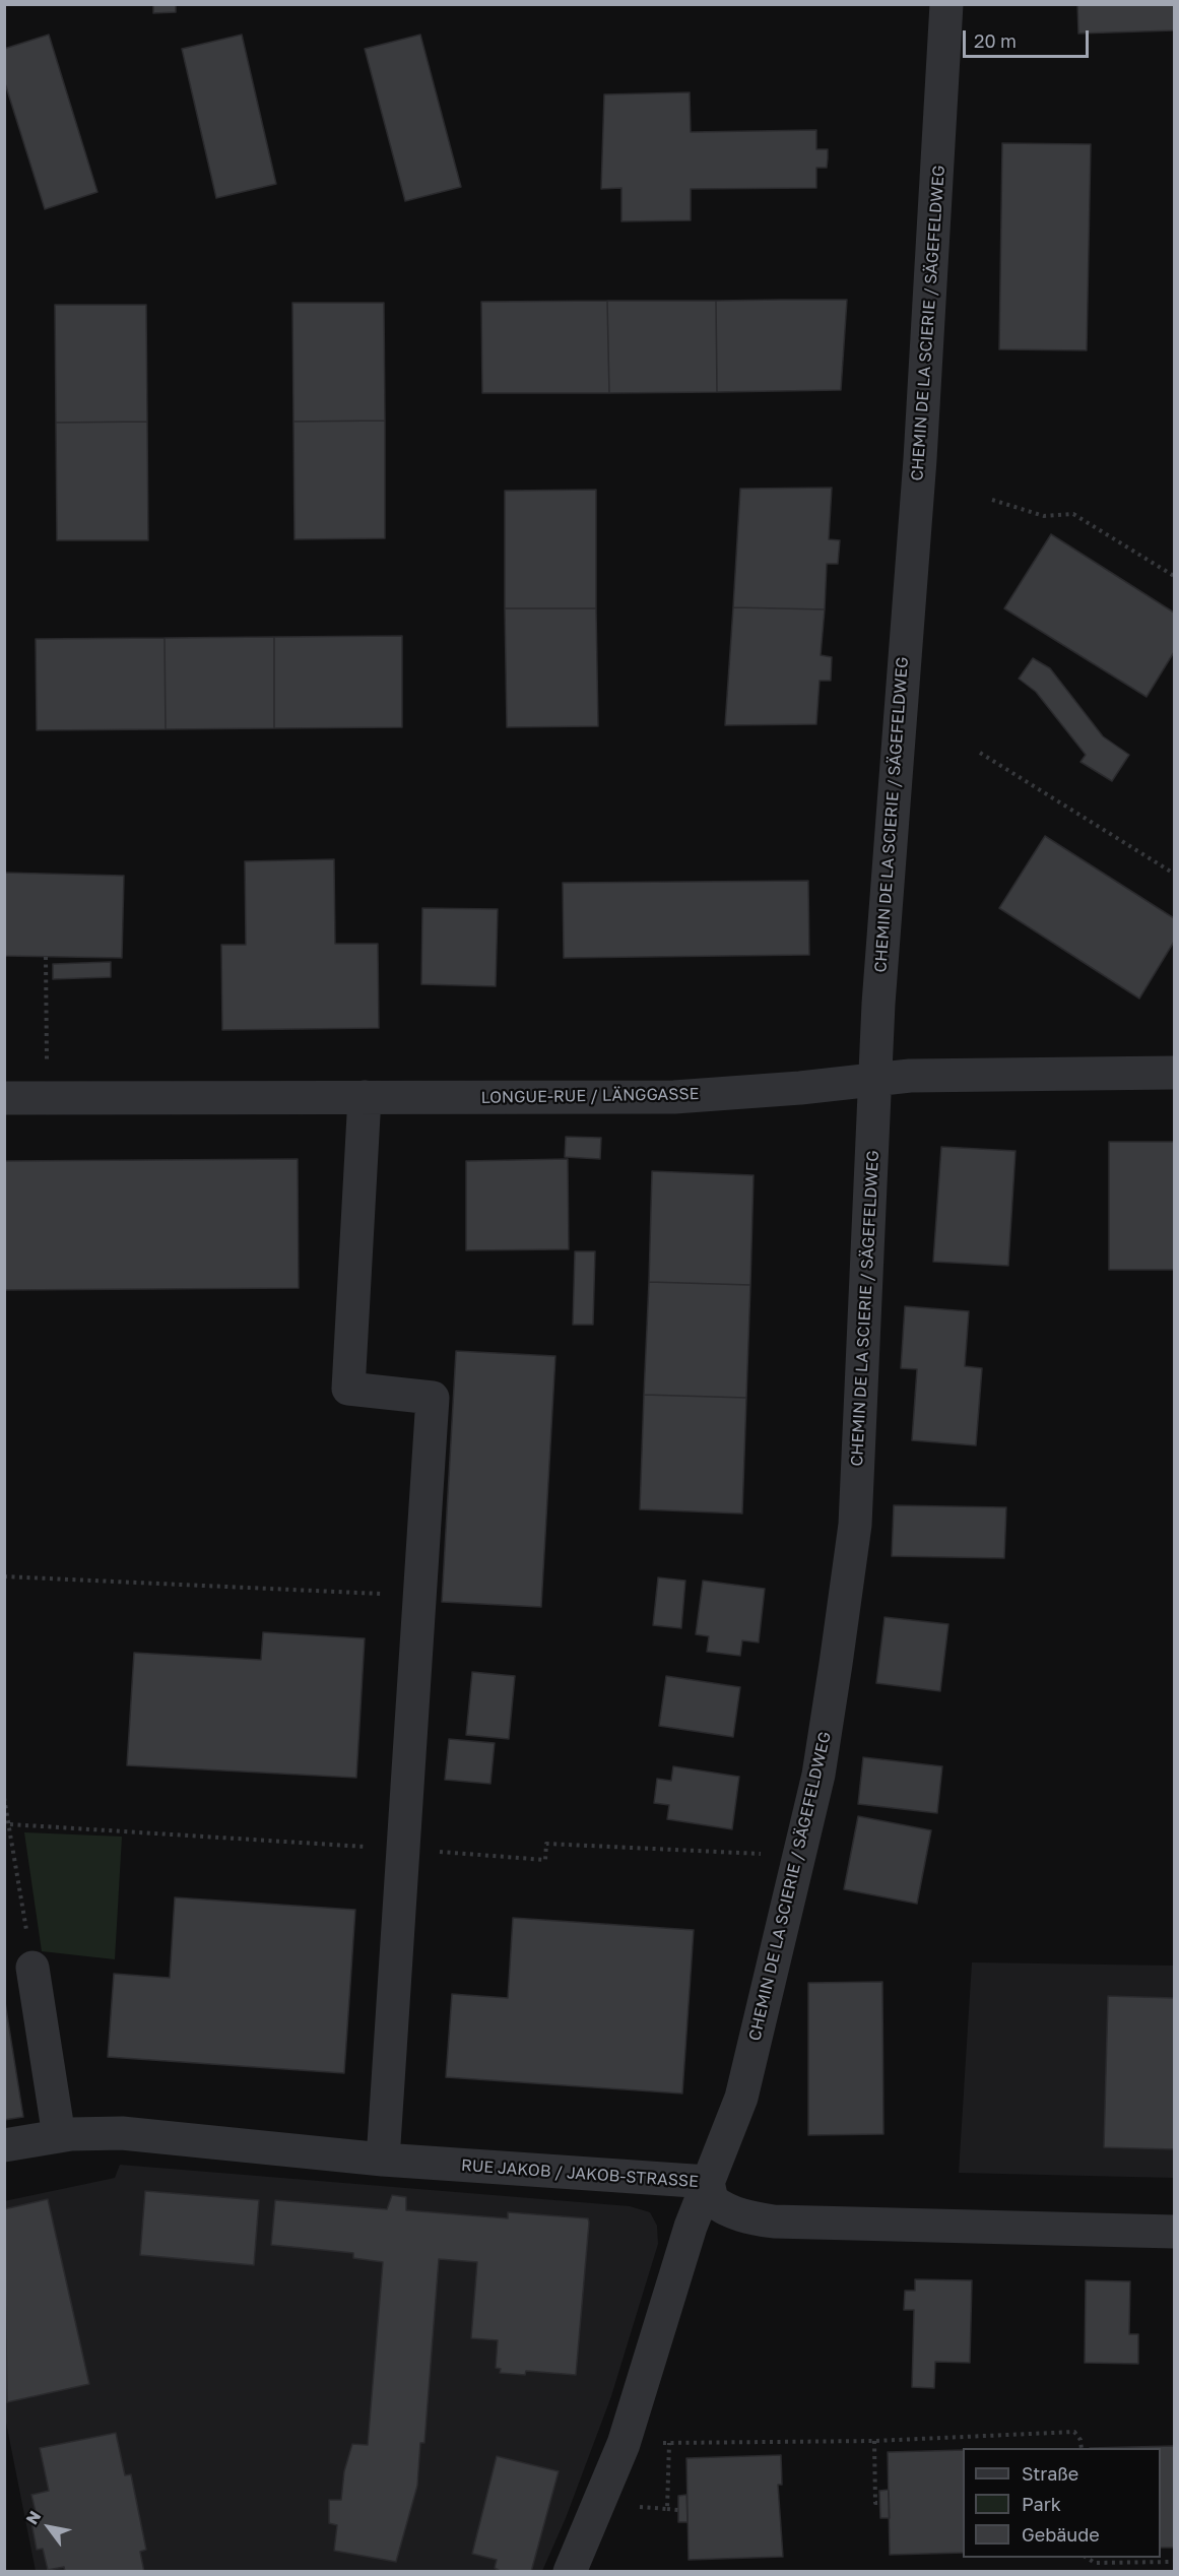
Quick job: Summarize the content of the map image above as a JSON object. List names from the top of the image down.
{
  "streets": {
    "street": ["CHEMIN DE LA SCIERIE / SÄGEFELDWEG", "LONGUE-RUE / LÄNGGASSE", "RUE JAKOB / JAKOB-STRASSE"]
  },
  "crossings": [
    ["CHEMIN DE LA SCIERIE / SÄGEFELDWEG", "LONGUE-RUE / LÄNGGASSE"],
    ["CHEMIN DE LA SCIERIE / SÄGEFELDWEG", "RUE JAKOB / JAKOB-STRASSE"]
  ],
  "legend": ["Straße", "Park", "Gebäude"],
  "scale_bar": "20 m",
  "north": "top left"
}
